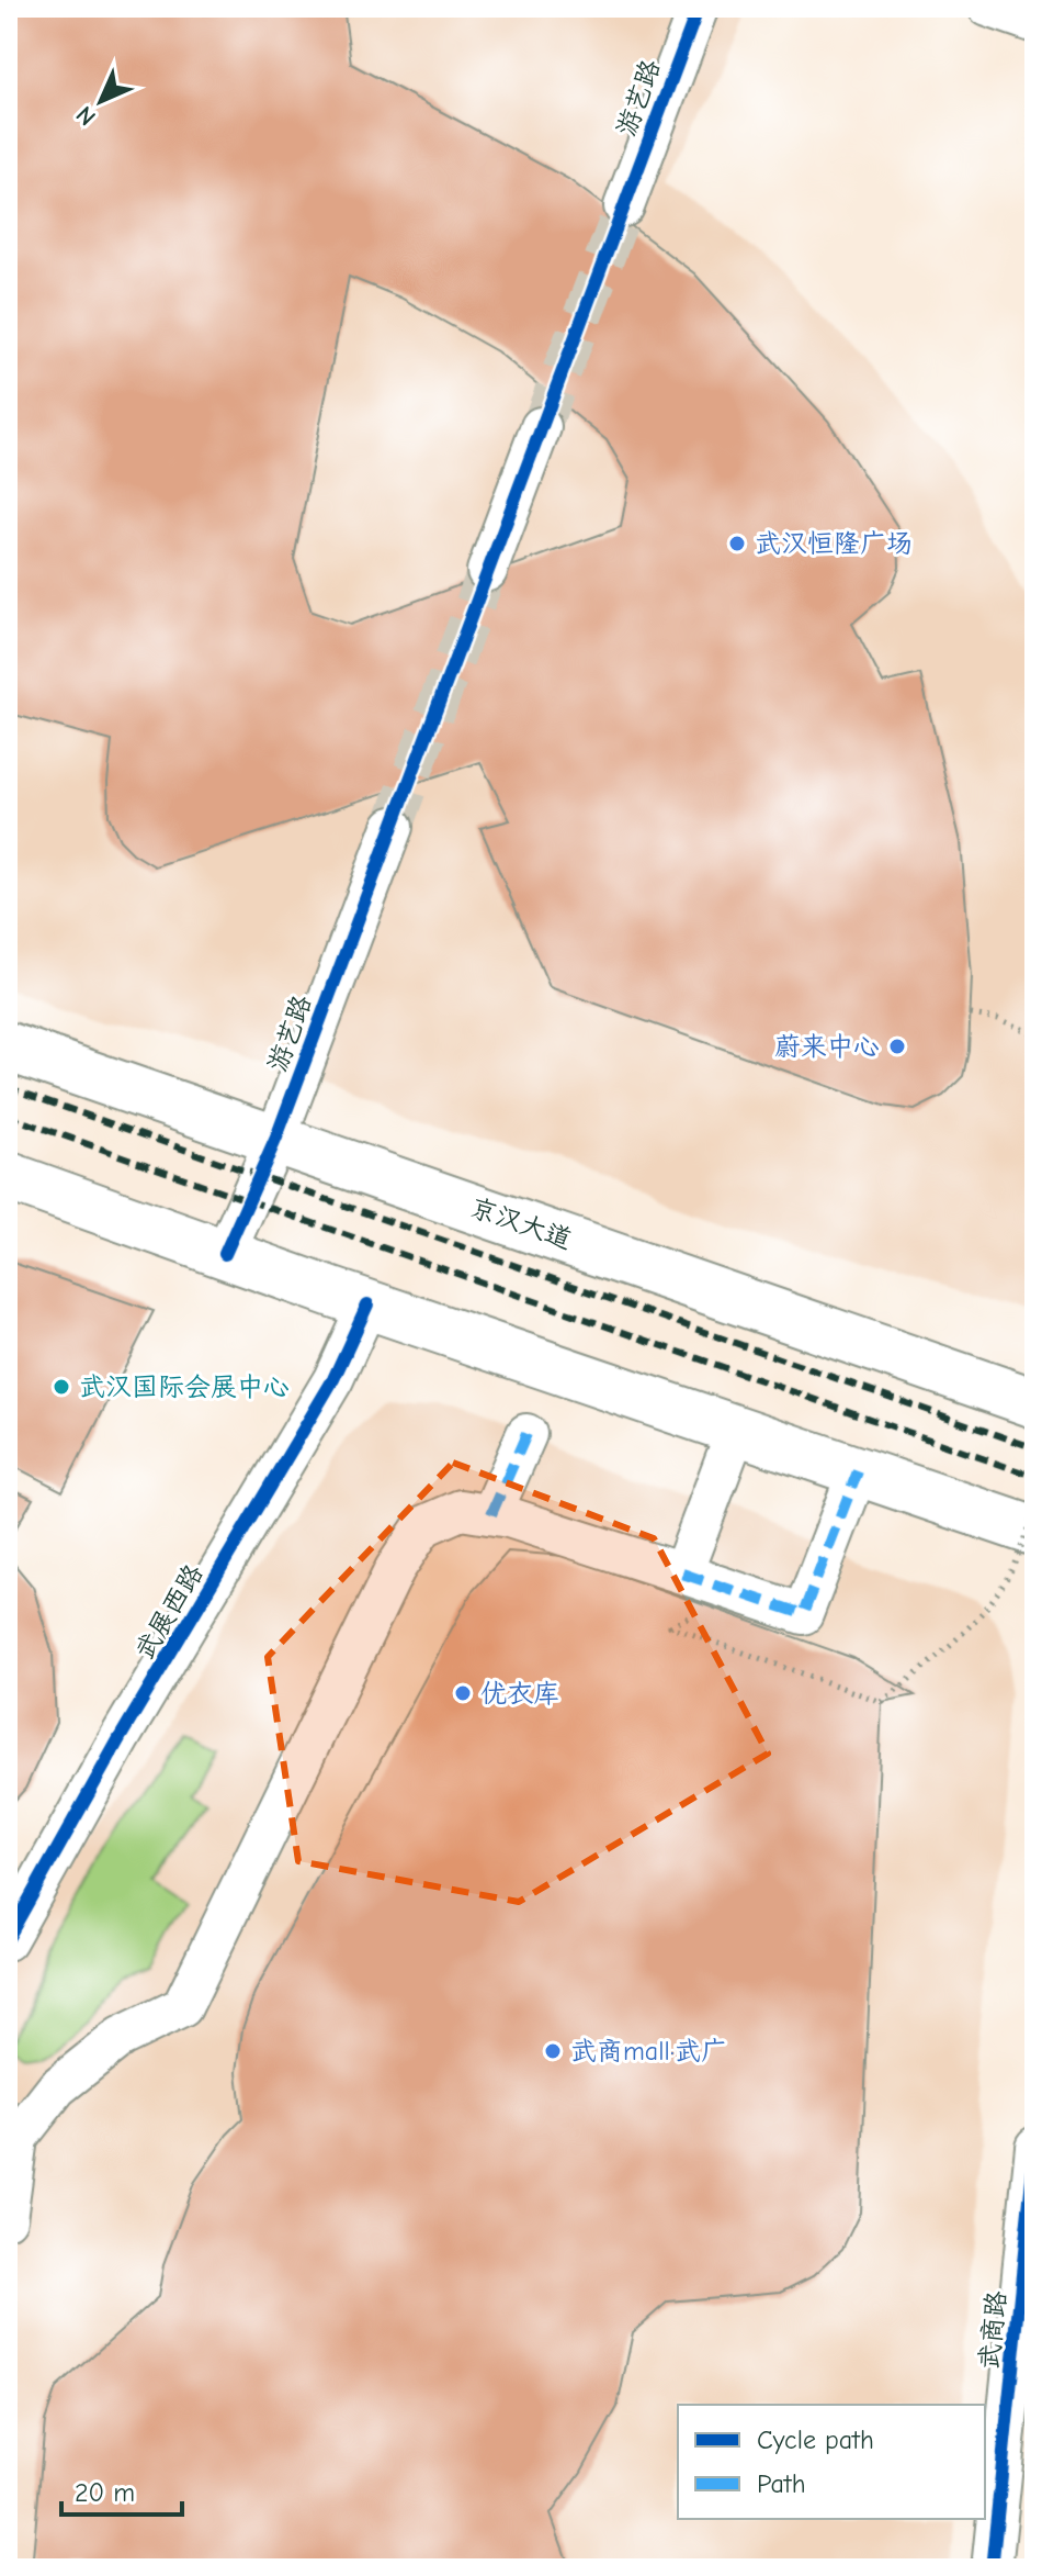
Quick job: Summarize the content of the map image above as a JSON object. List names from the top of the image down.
{
  "streets": {
    "main road": ["京汉大道"],
    "street": ["游艺路", "武展西路", "武商路"]
  },
  "crossings": [
    ["游艺路", "京汉大道"]
  ],
  "places": [
    "武汉恒隆广场",
    "蔚来中心",
    "武汉国际会展中心",
    "优衣库",
    "武商mall·武广"
  ],
  "legend": ["Cycle path", "Path"],
  "scale_bar": "20 m",
  "north": "bottom left"
}
